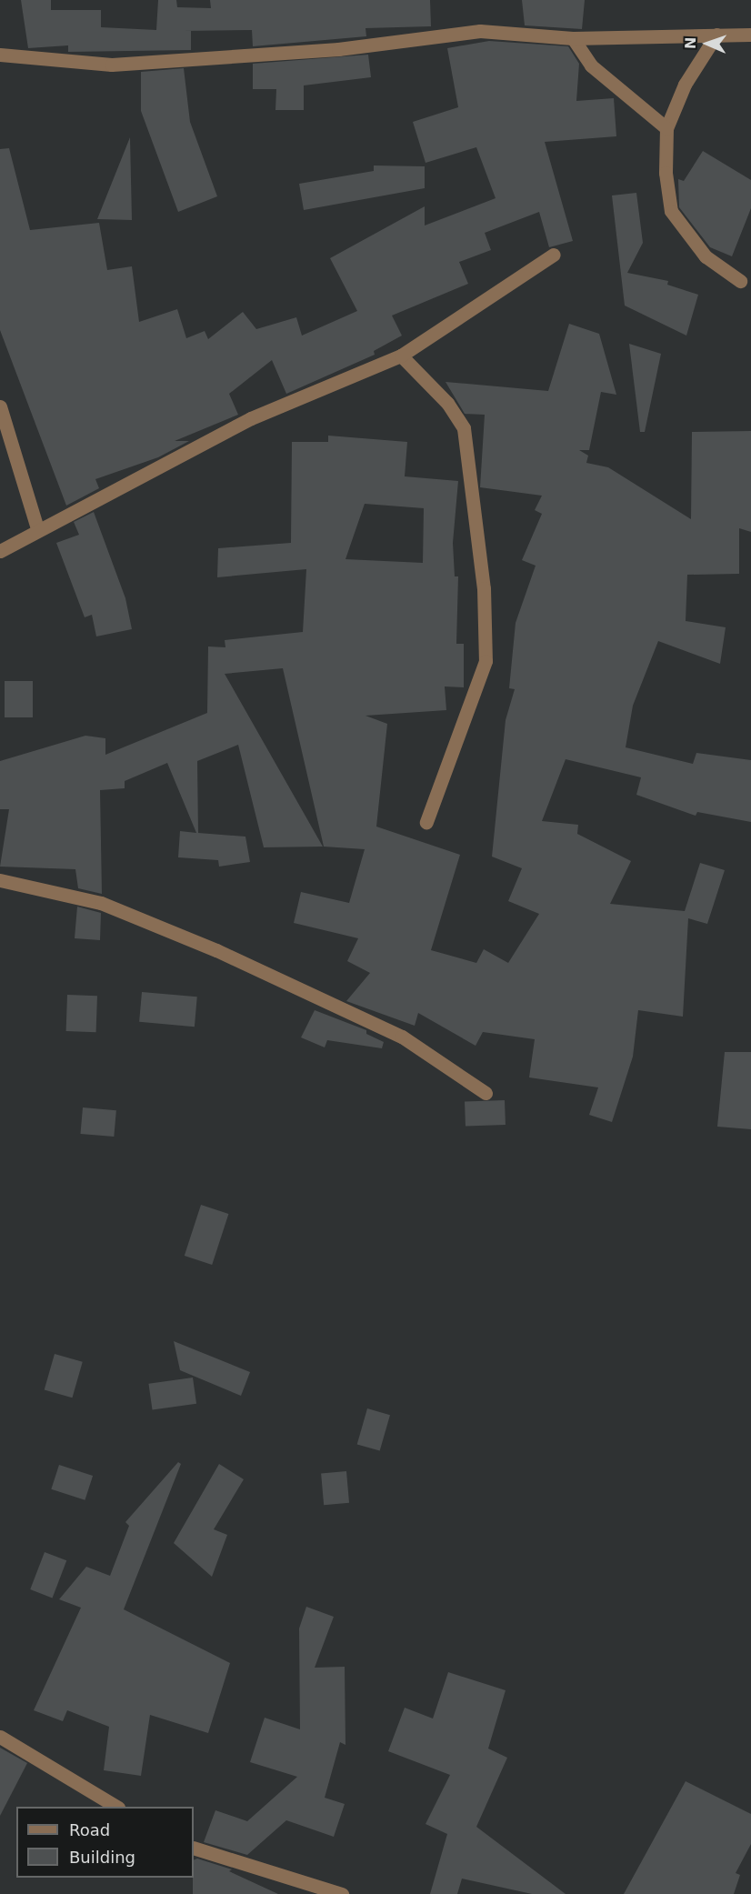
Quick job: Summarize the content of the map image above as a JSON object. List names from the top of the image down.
{
  "legend": ["Road", "Building"],
  "north": "left"
}
